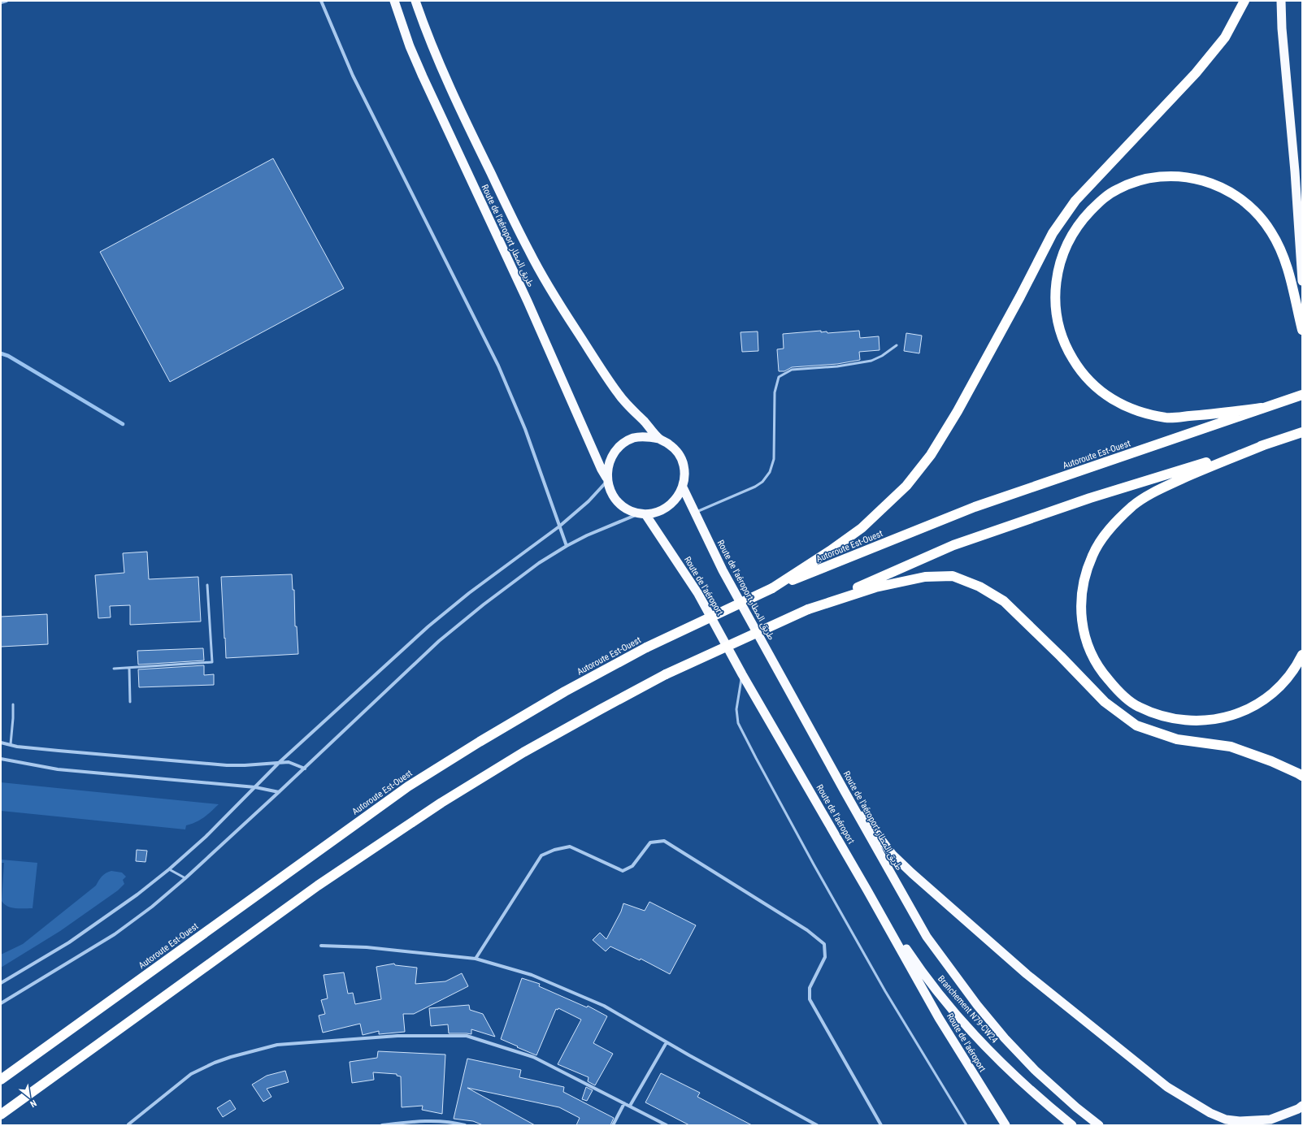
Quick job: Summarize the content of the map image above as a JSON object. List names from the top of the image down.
{
  "streets": {
    "highway": [
      "Route de l'aéroport طريق المطار",
      "Autoroute Est-Ouest",
      "Route de l'aéroport",
      "Branchement N79-CW24"
    ]
  },
  "crossings": [
    ["Route de l'aéroport طريق المطار", "Route de l'aéroport"],
    ["Route de l'aéroport", "Branchement N79-CW24"]
  ],
  "north": "bottom right"
}
